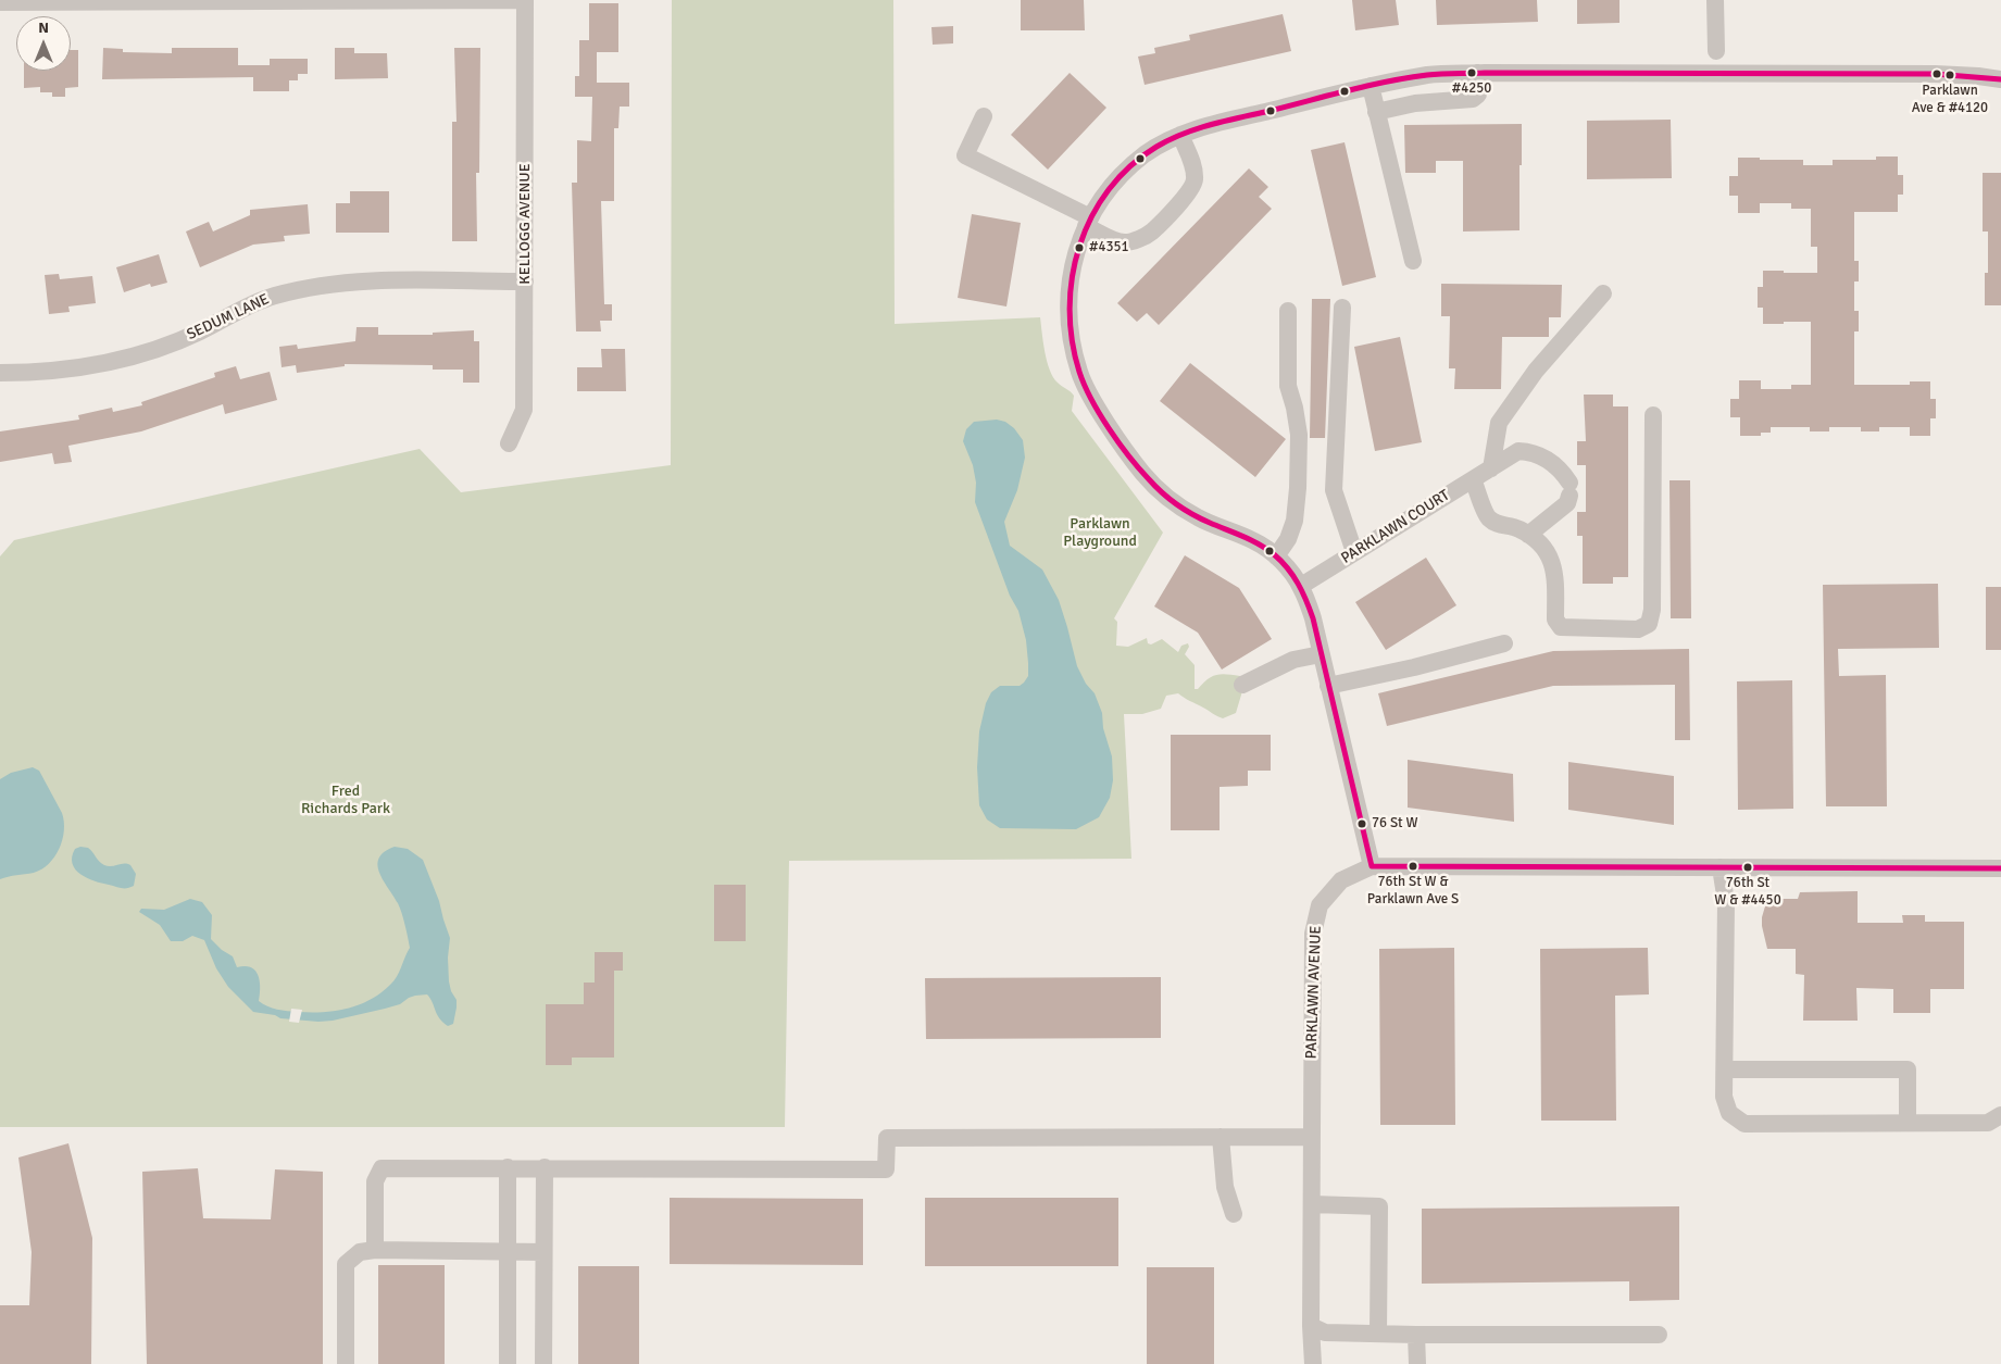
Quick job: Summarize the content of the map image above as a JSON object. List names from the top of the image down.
{
  "streets": {
    "street": [
      "KELLOGG AVENUE",
      "SEDUM LANE",
      "PARKLAWN COURT",
      "PARKLAWN AVENUE"
    ]
  },
  "crossings": [
    ["KELLOGG AVENUE", "SEDUM LANE"]
  ],
  "parks": ["Parklawn Playground", "Fred Richards Park"],
  "places": [
    "#4250",
    "Parklawn Ave & #4120",
    "#4351",
    "76 St W",
    "76th St W & Parklawn Ave S",
    "76th St W & #4450"
  ],
  "north": "top"
}
